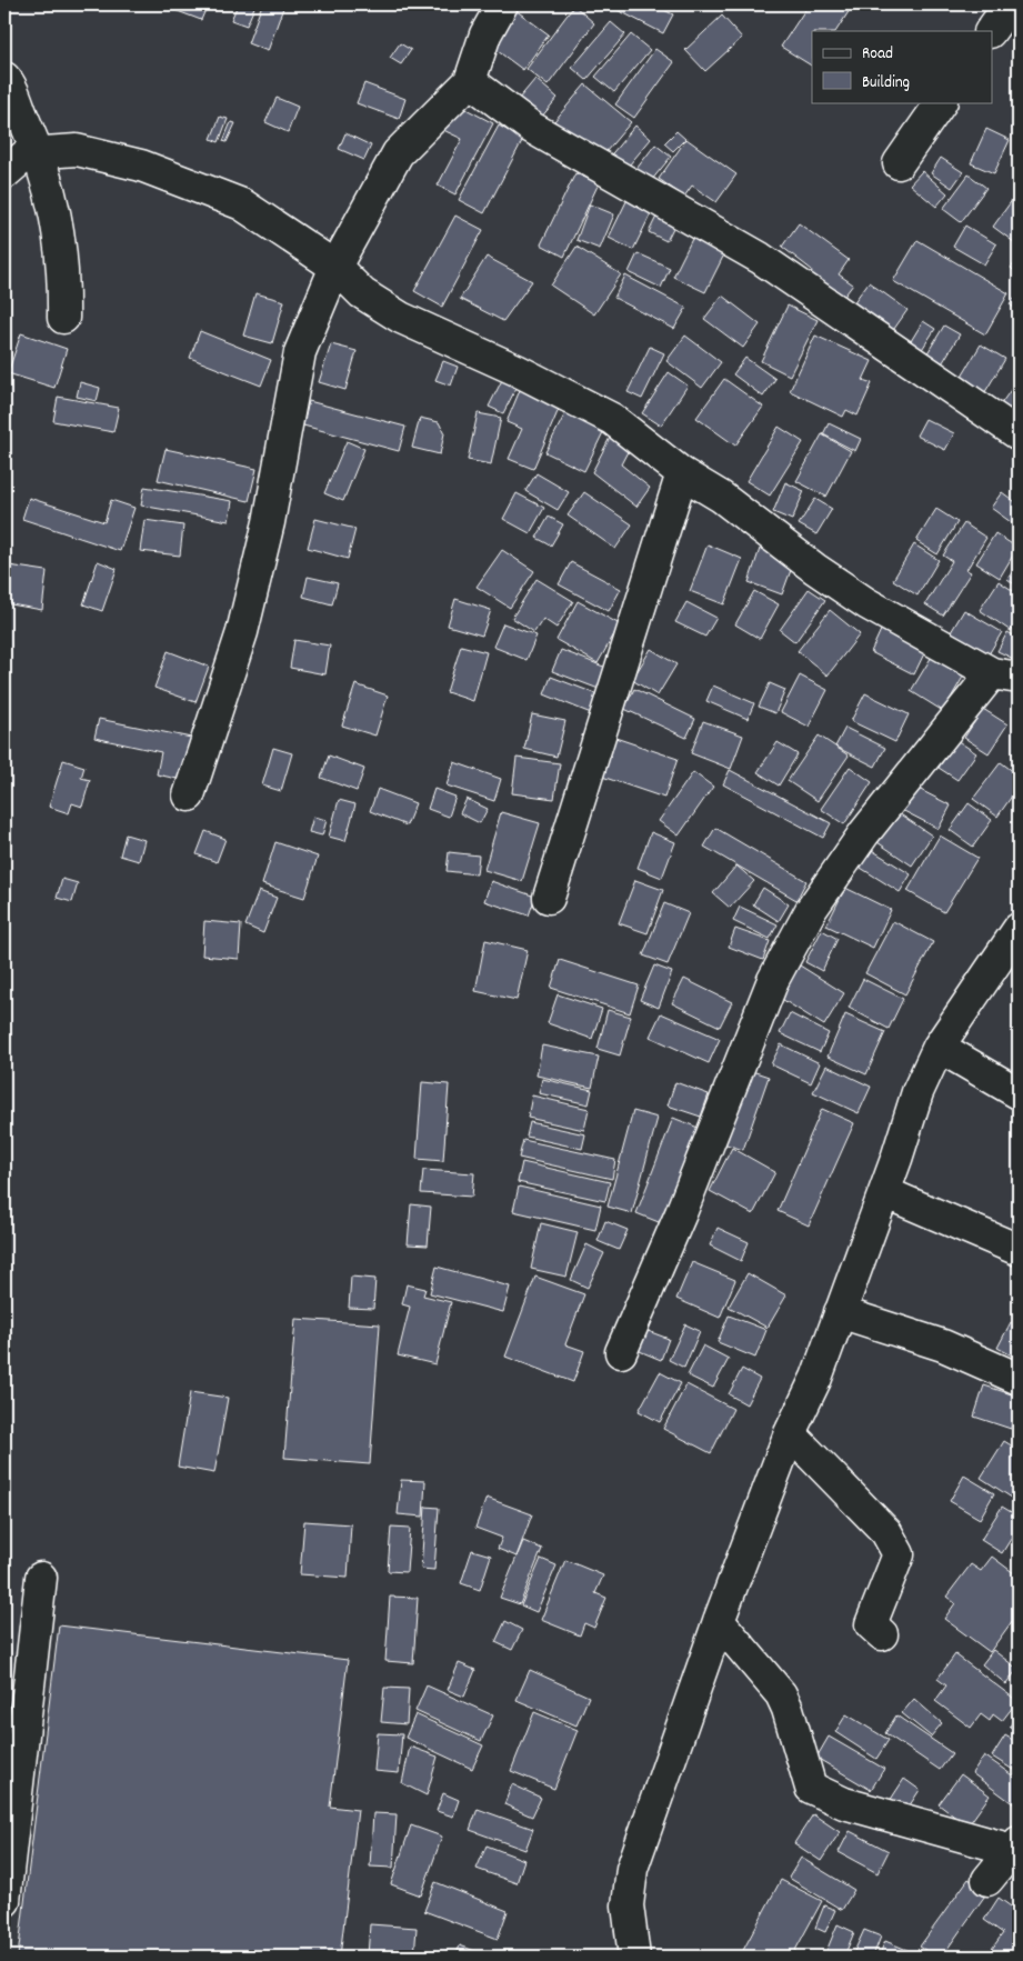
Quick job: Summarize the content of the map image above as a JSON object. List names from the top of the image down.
{
  "legend": ["Road", "Building"]
}
